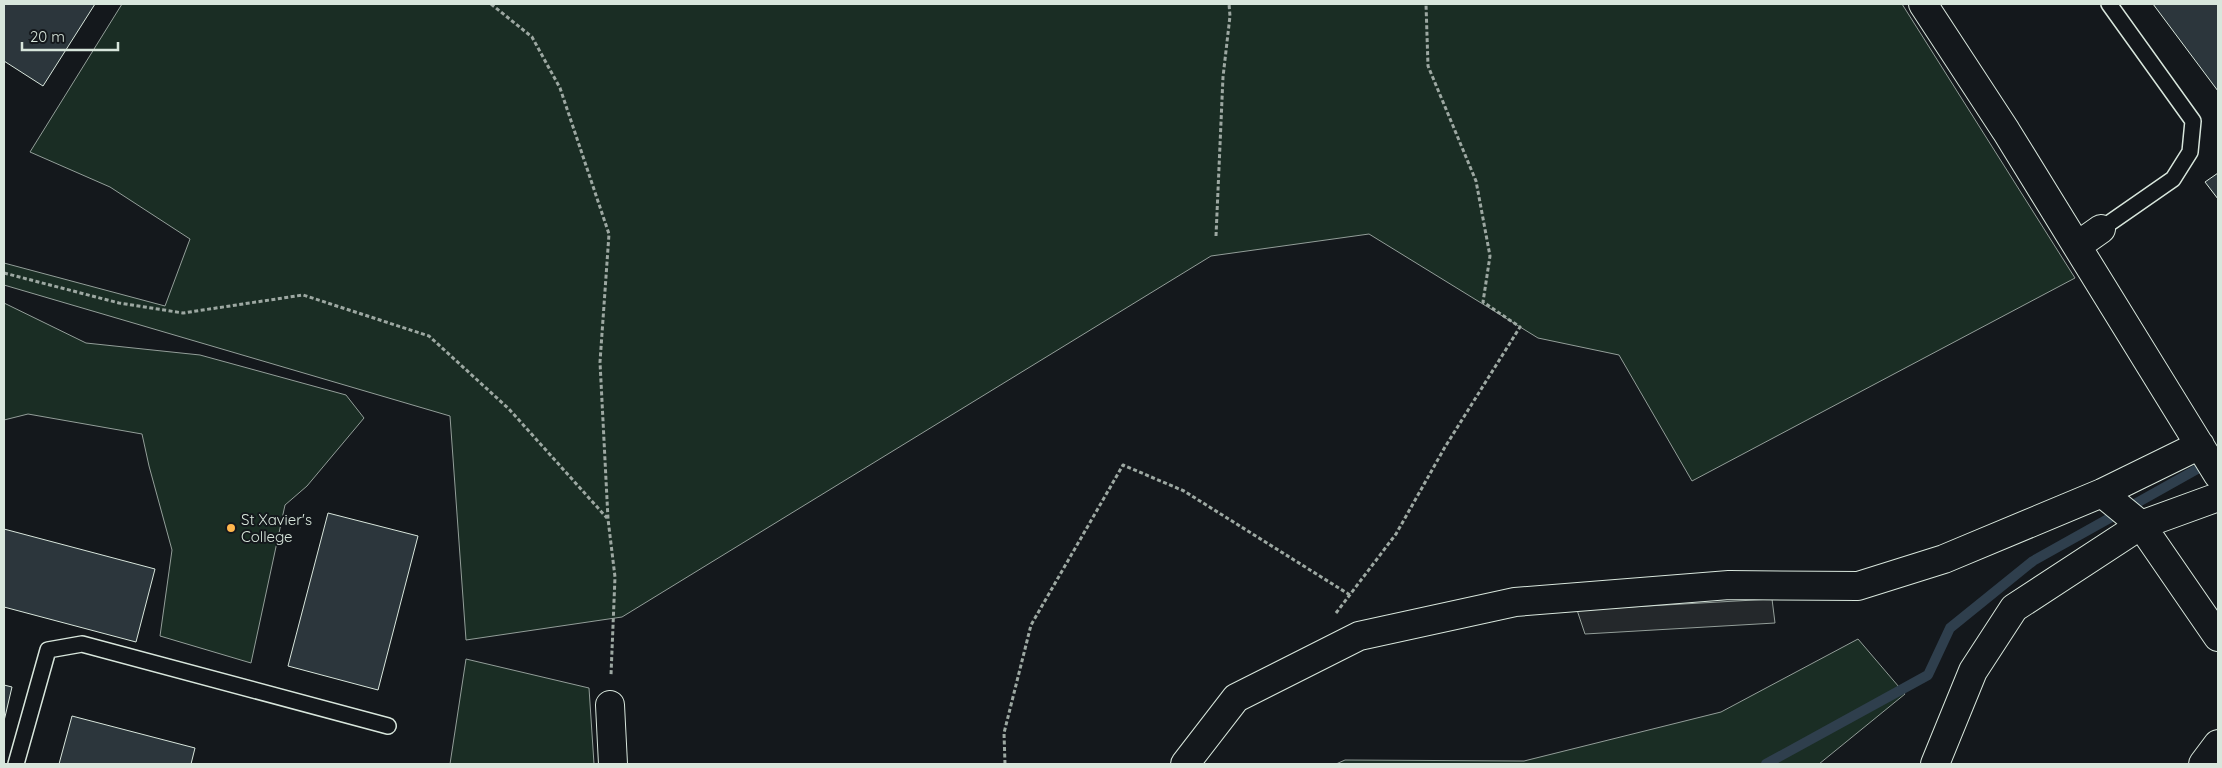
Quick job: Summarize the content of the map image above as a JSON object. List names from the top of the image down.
{
  "places": ["St Xavier's College"],
  "scale_bar": "20 m"
}
